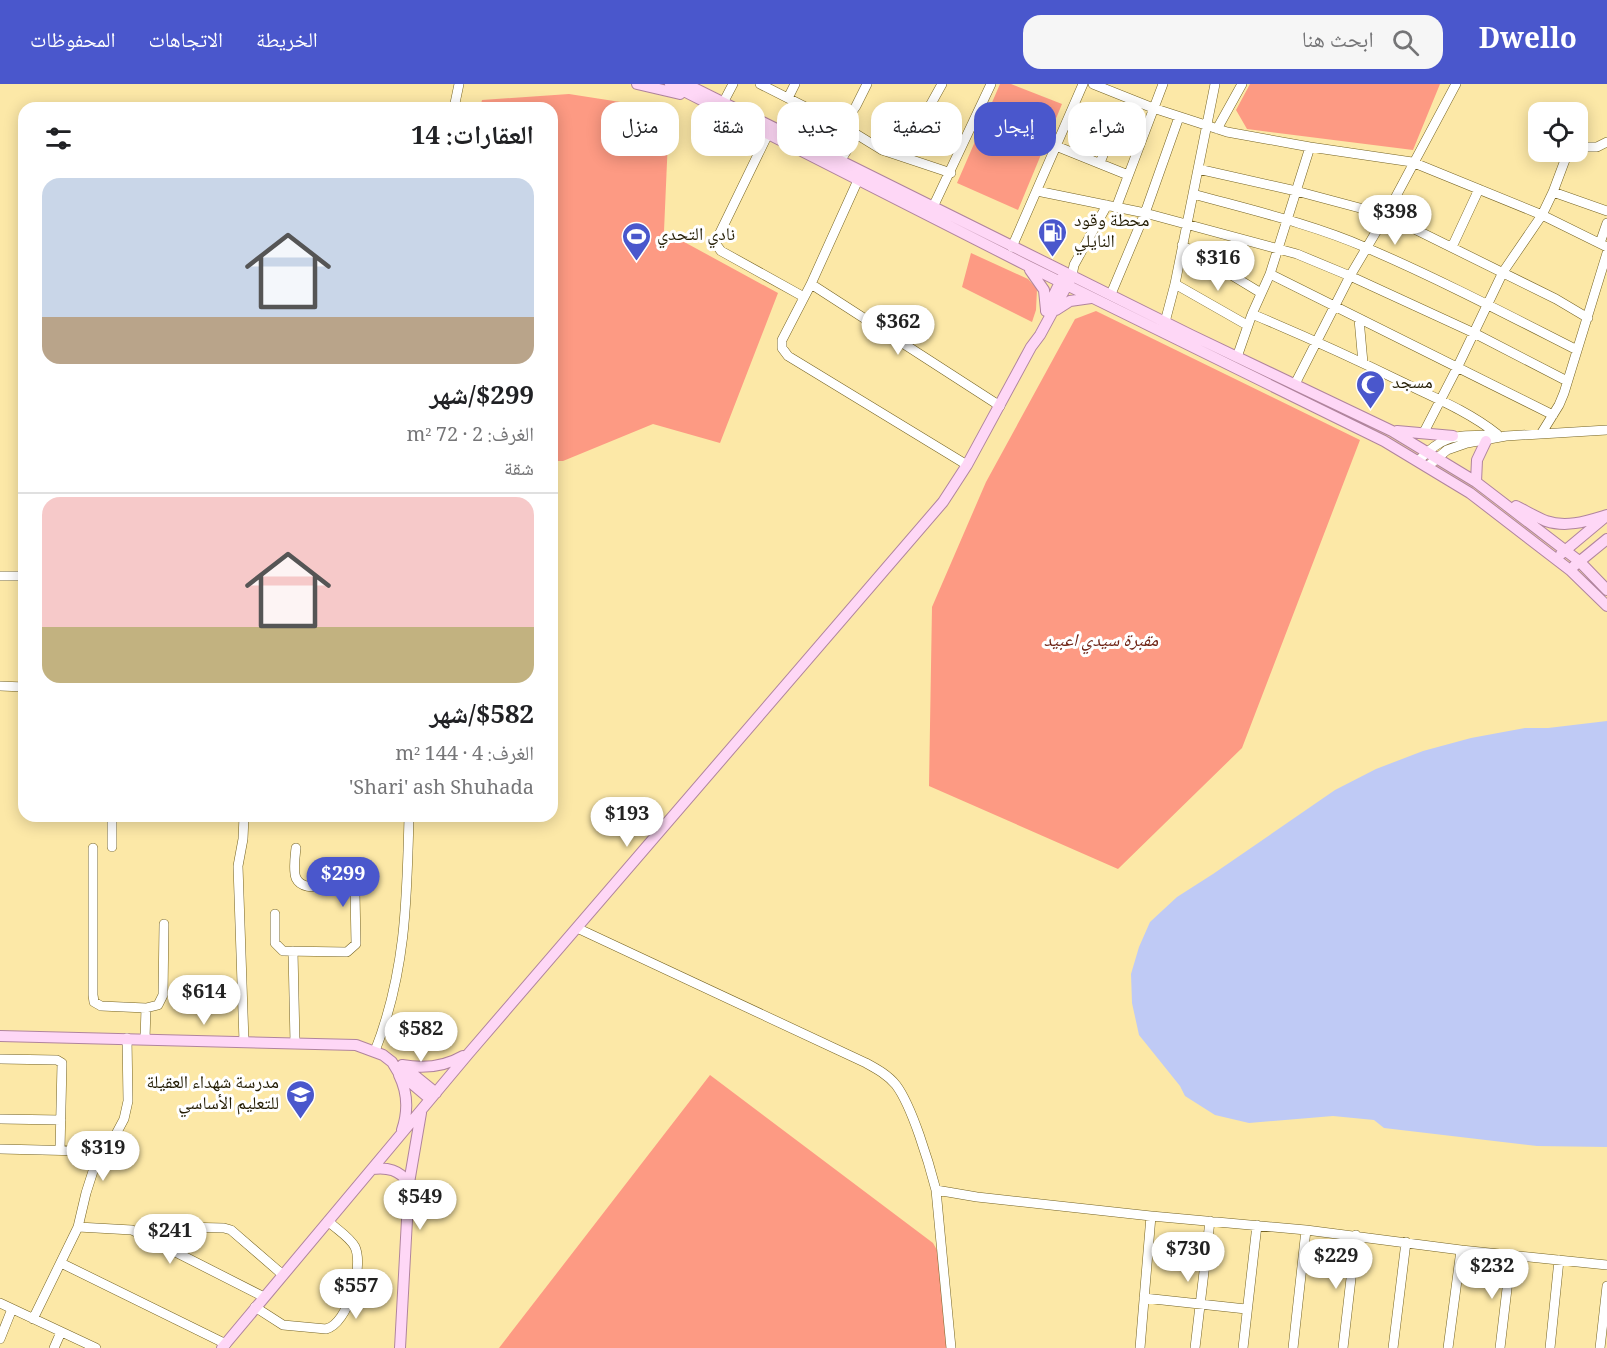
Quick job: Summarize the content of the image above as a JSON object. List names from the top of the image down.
{
  "parks": ["مقبرة سيدي اعبيد"],
  "places": {
    "fuel station": ["محطة وقود النايلي"],
    "sports": ["نادي التحدي"],
    "mosque": ["مسجد"],
    "school or university": ["مدرسة شهداء العقيلة للتعليم الأساسي"]
  },
  "page": {
    "header": "Dwello",
    "search": "ابحث هنا",
    "nav": ["الخريطة", "الاتجاهات", "المحفوظات"],
    "chip": [
      "شراء",
      "إيجار",
      "تصفية",
      "جديد",
      "شقة",
      "منزل"
    ],
    "heading": "العقارات: 14",
    "list": [
      {
        "name": "$299/شهر",
        "note": "الغرف: 2 · 72 m² · شقة"
      },
      {
        "name": "$582/شهر",
        "note": "الغرف: 4 · 144 m² · Shari' ash Shuhada'"
      }
    ],
    "price": [
      "$398",
      "$316",
      "$362",
      "$193",
      "$299",
      "$614",
      "$582",
      "$319",
      "$549",
      "$241",
      "$730",
      "$229",
      "$232",
      "$557"
    ]
  }
}
